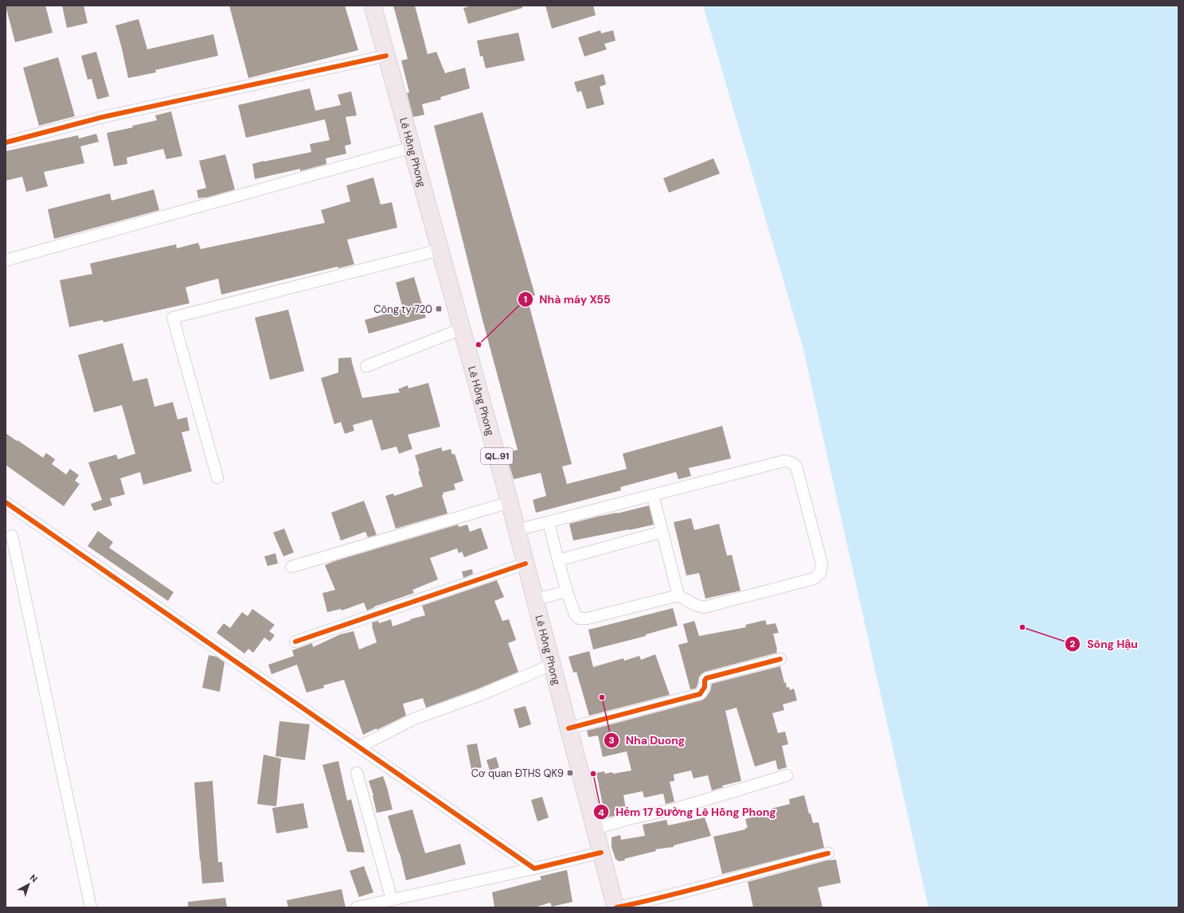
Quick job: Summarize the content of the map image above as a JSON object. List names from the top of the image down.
{
  "streets": {
    "highway": ["Lê Hồng Phong", "QL.91"]
  },
  "places": {
    "transit": ["Công ty 720", "Cơ quan ĐTHS QK9"],
    "other": [
      "Nhà máy X55",
      "Sông Hậu",
      "Nha Duong",
      "Hẻm 17 Đường Lê Hồng Phong"
    ]
  },
  "north": "top right"
}
